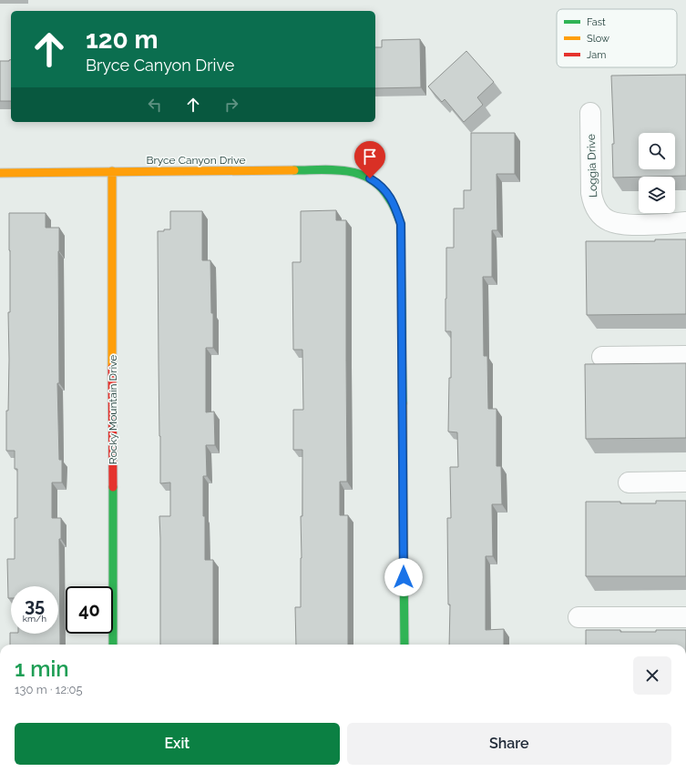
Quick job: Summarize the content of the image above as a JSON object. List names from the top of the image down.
{
  "streets": {
    "street": ["Bryce Canyon Drive", "Loggia Drive", "Rocky Mountain Drive"]
  },
  "crossings": [
    ["Bryce Canyon Drive", "Rocky Mountain Drive"]
  ],
  "legend": ["Fast", "Slow", "Jam"],
  "page": {
    "turn": ["120 m", "Bryce Canyon Drive"],
    "speed": "35 km/h",
    "limit": "40",
    "heading": ["1 min", "130 m · 12:05"],
    "buttons": ["Exit", "Share"]
  }
}
